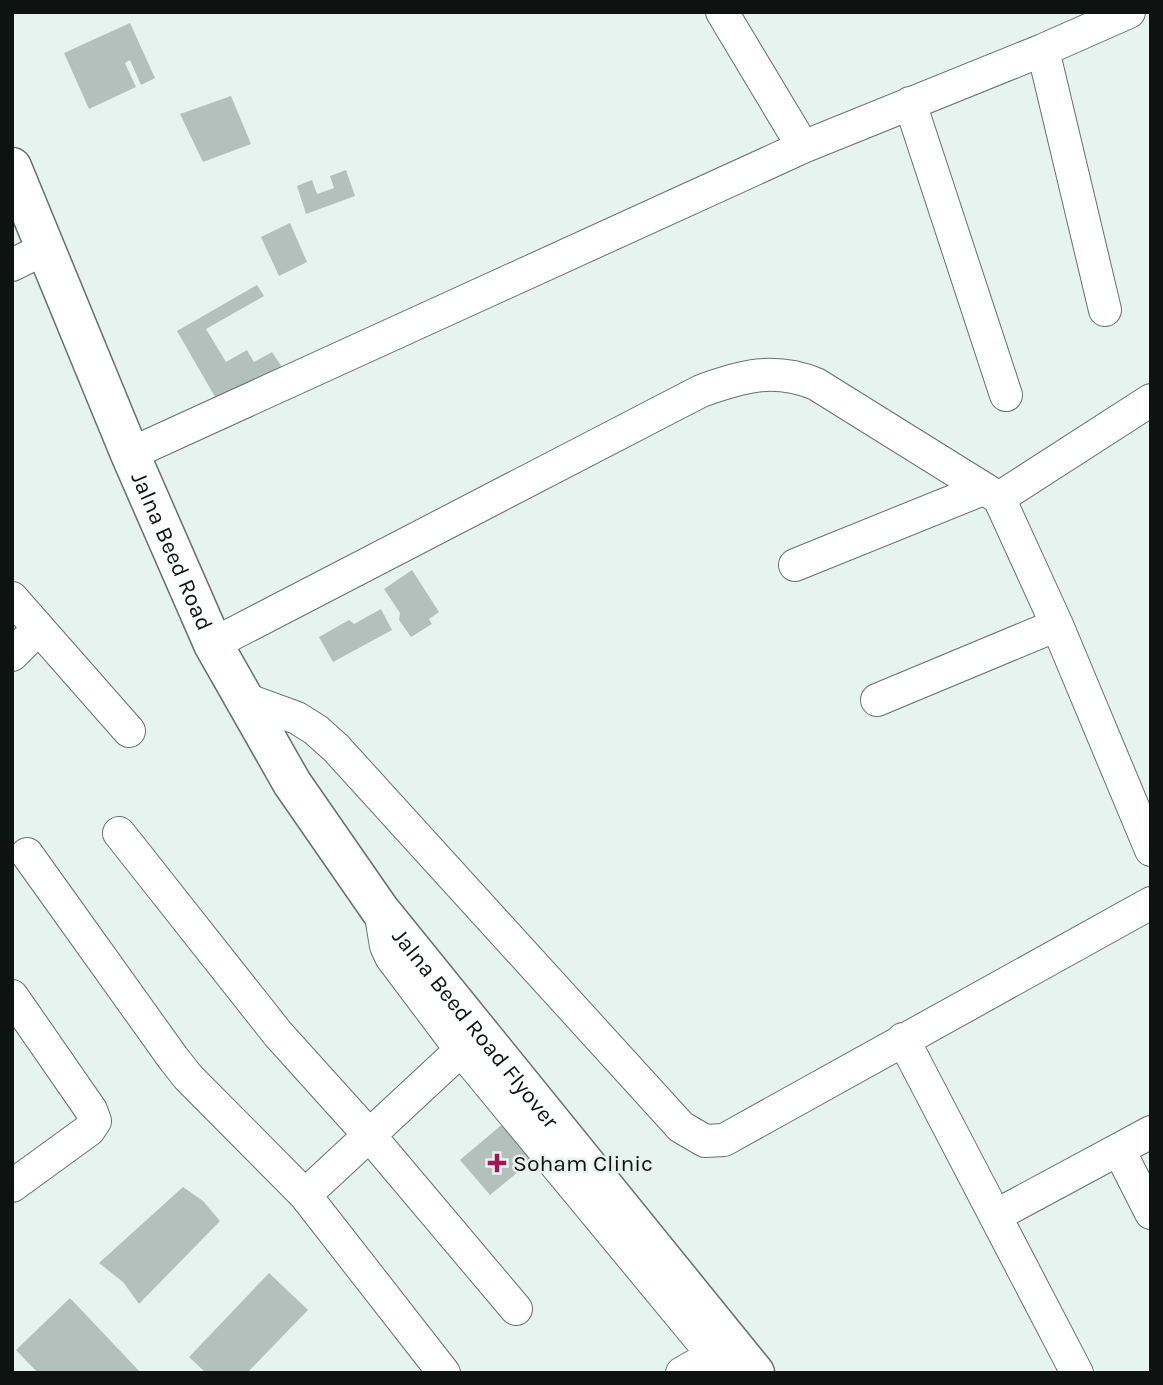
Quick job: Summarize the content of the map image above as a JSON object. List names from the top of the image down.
{
  "streets": {
    "main road": ["Jalna Beed Road", "Jalna Beed Road Flyover"]
  },
  "crossings": [
    ["Jalna Beed Road", "Jalna Beed Road Flyover"]
  ],
  "places": {
    "health": ["Soham Clinic"]
  }
}
